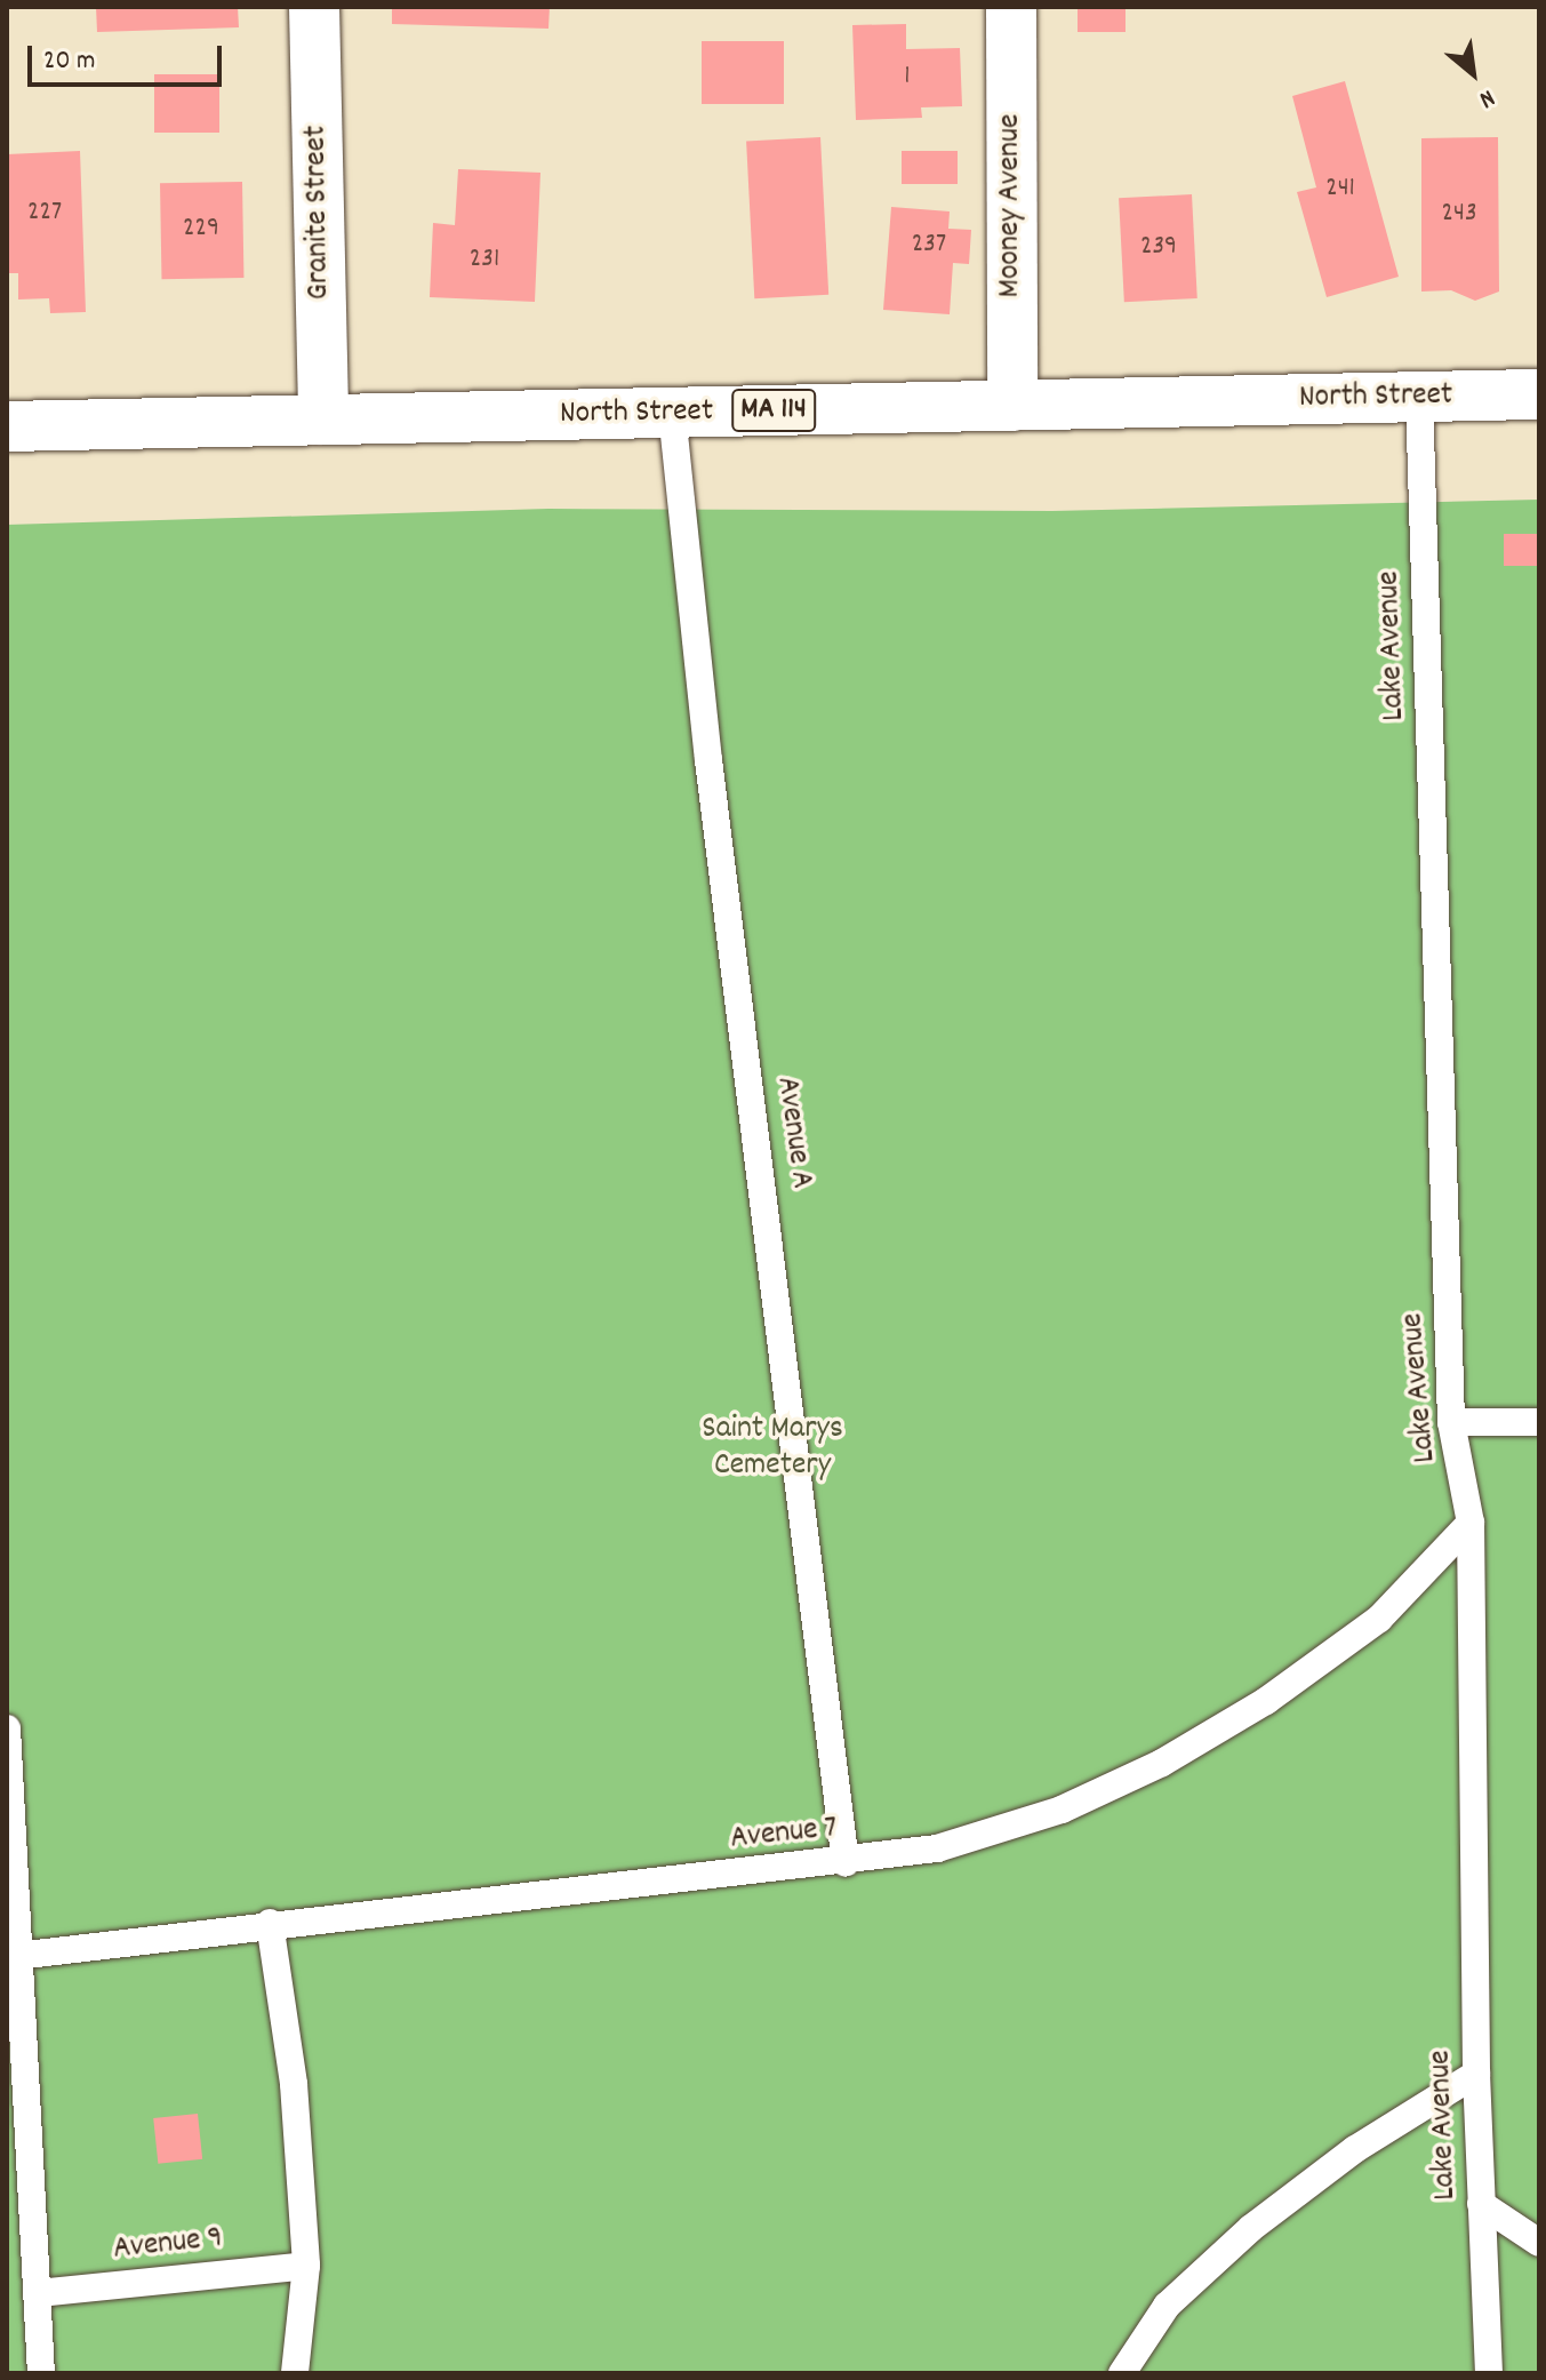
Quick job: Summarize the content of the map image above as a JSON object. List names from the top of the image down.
{
  "streets": {
    "main road": [
      "Mooney Avenue",
      "Granite Street",
      "North Street",
      "MA 114"
    ],
    "lane": [
      "Lake Avenue",
      "Avenue A",
      "Avenue 7",
      "Avenue 9"
    ]
  },
  "crossings": [
    ["Mooney Avenue", "North Street"],
    ["Granite Street", "North Street"],
    ["North Street", "Lake Avenue"],
    ["North Street", "Avenue A"],
    ["Lake Avenue", "Avenue 7"],
    ["Avenue A", "Avenue 7"]
  ],
  "parks": ["Saint Marys Cemetery"],
  "house_numbers": [
    "1",
    "241",
    "227",
    "243",
    "229",
    "237",
    "239",
    "231"
  ],
  "scale_bar": "20 m",
  "north": "bottom right"
}
